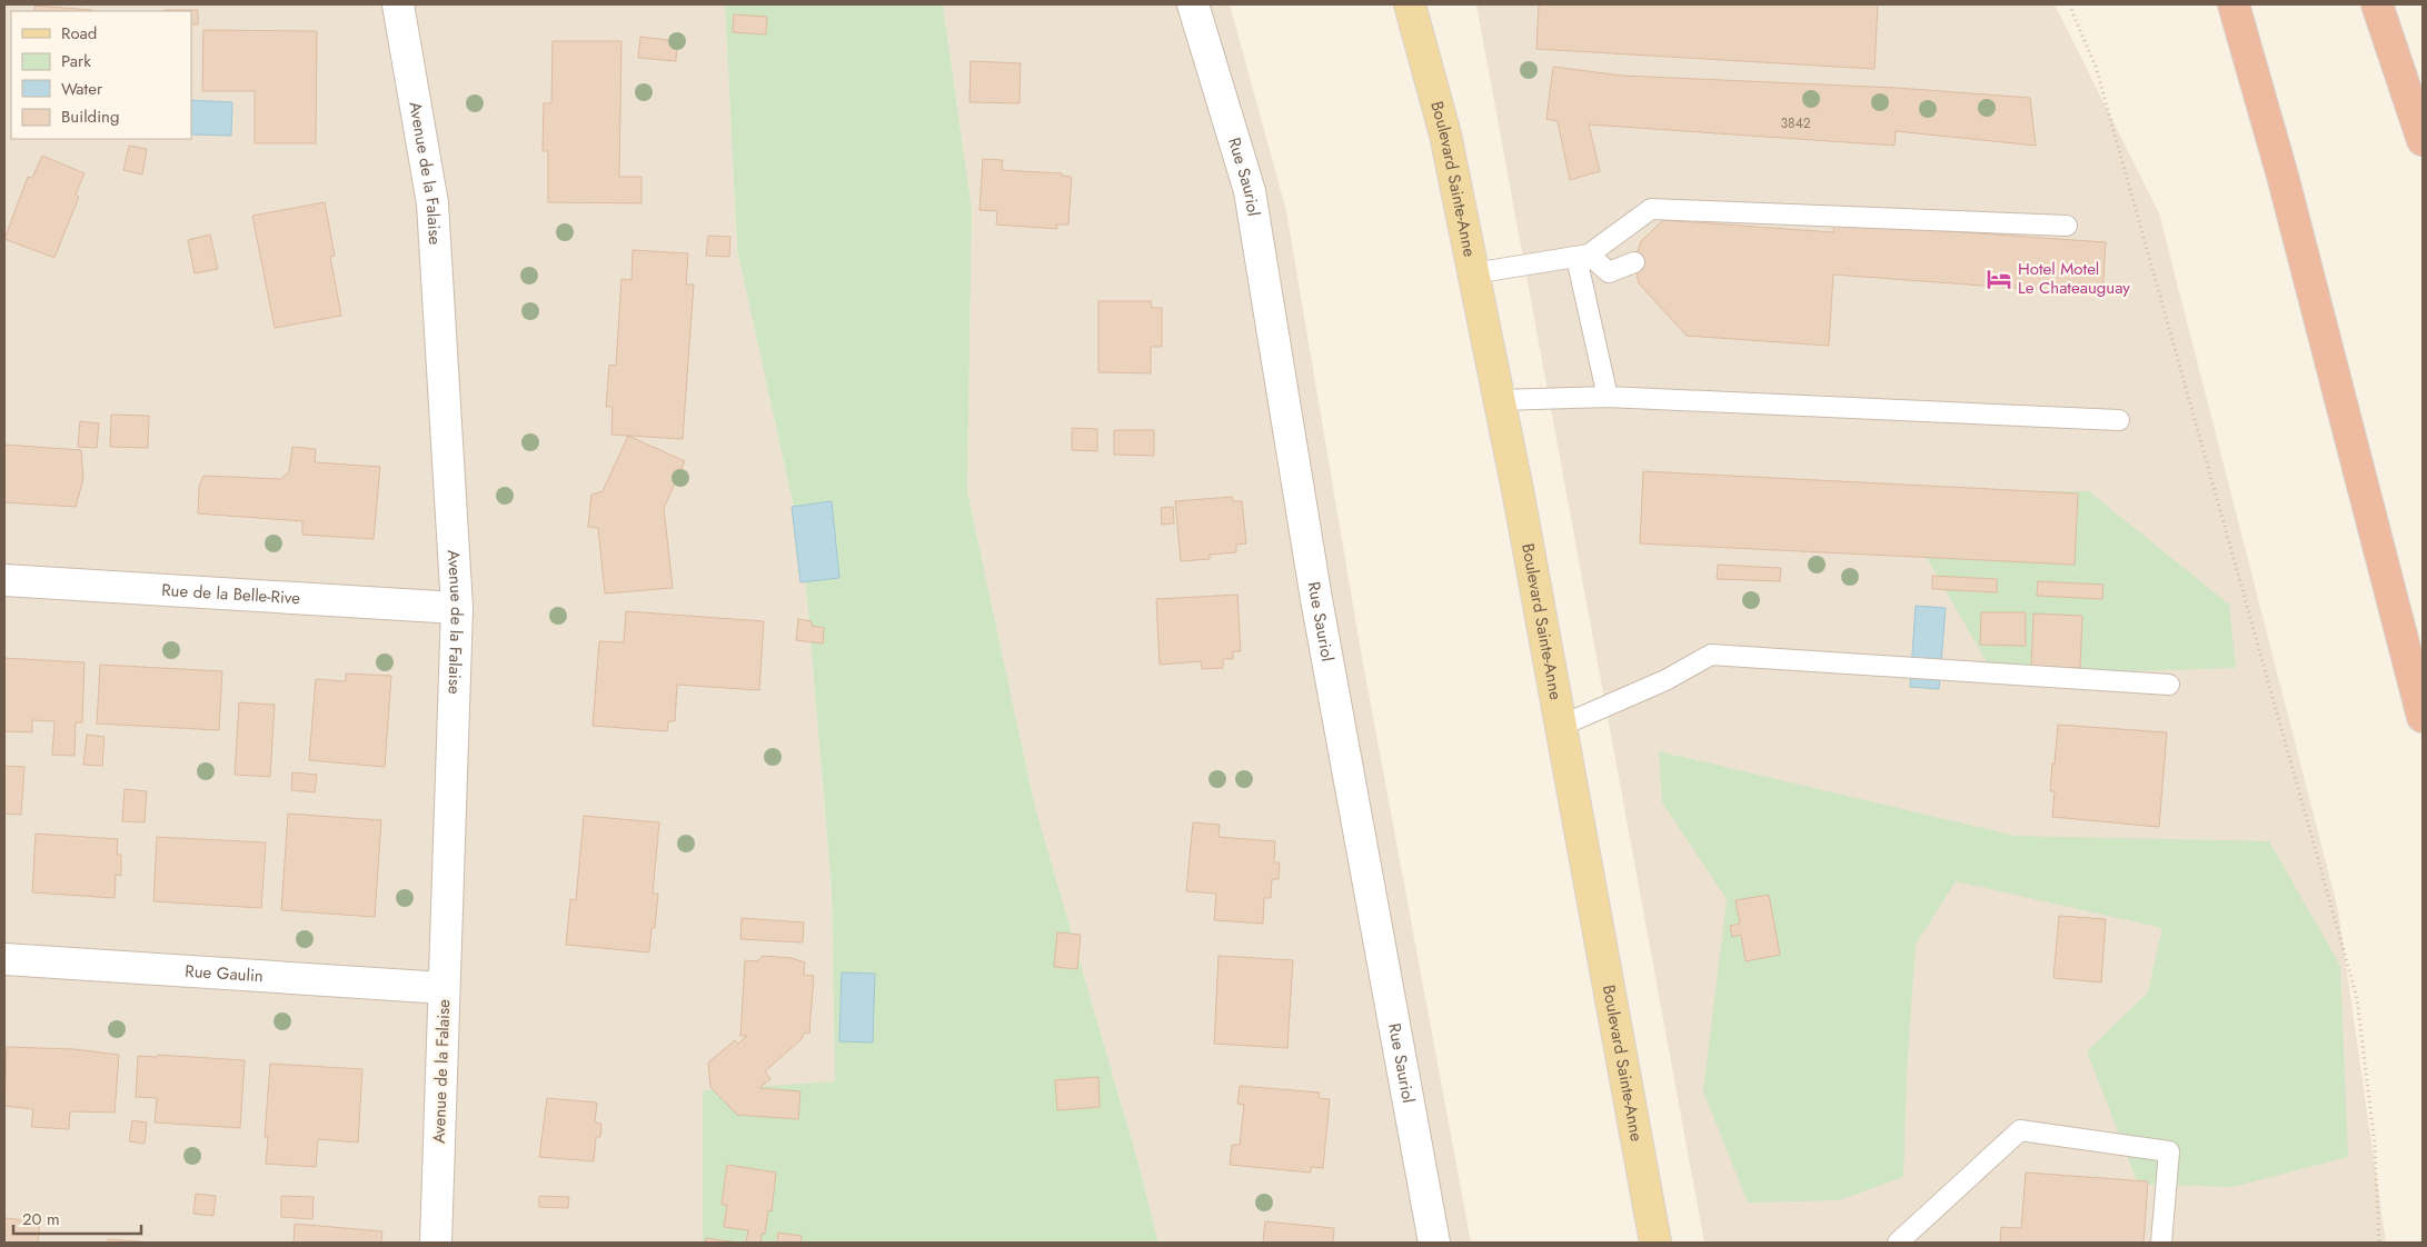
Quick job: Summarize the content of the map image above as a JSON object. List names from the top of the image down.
{
  "streets": {
    "main road": ["Boulevard Sainte-Anne"],
    "street": [
      "Avenue de la Falaise",
      "Rue Sauriol",
      "Rue de la Belle-Rive",
      "Rue Gaulin"
    ]
  },
  "crossings": [
    ["Avenue de la Falaise", "Rue de la Belle-Rive"],
    ["Avenue de la Falaise", "Rue Gaulin"]
  ],
  "places": {
    "hotel": ["Hotel Motel Le Chateauguay"]
  },
  "house_numbers": ["3842"],
  "legend": [
    "Road",
    "Park",
    "Water",
    "Building"
  ],
  "scale_bar": "20 m"
}
